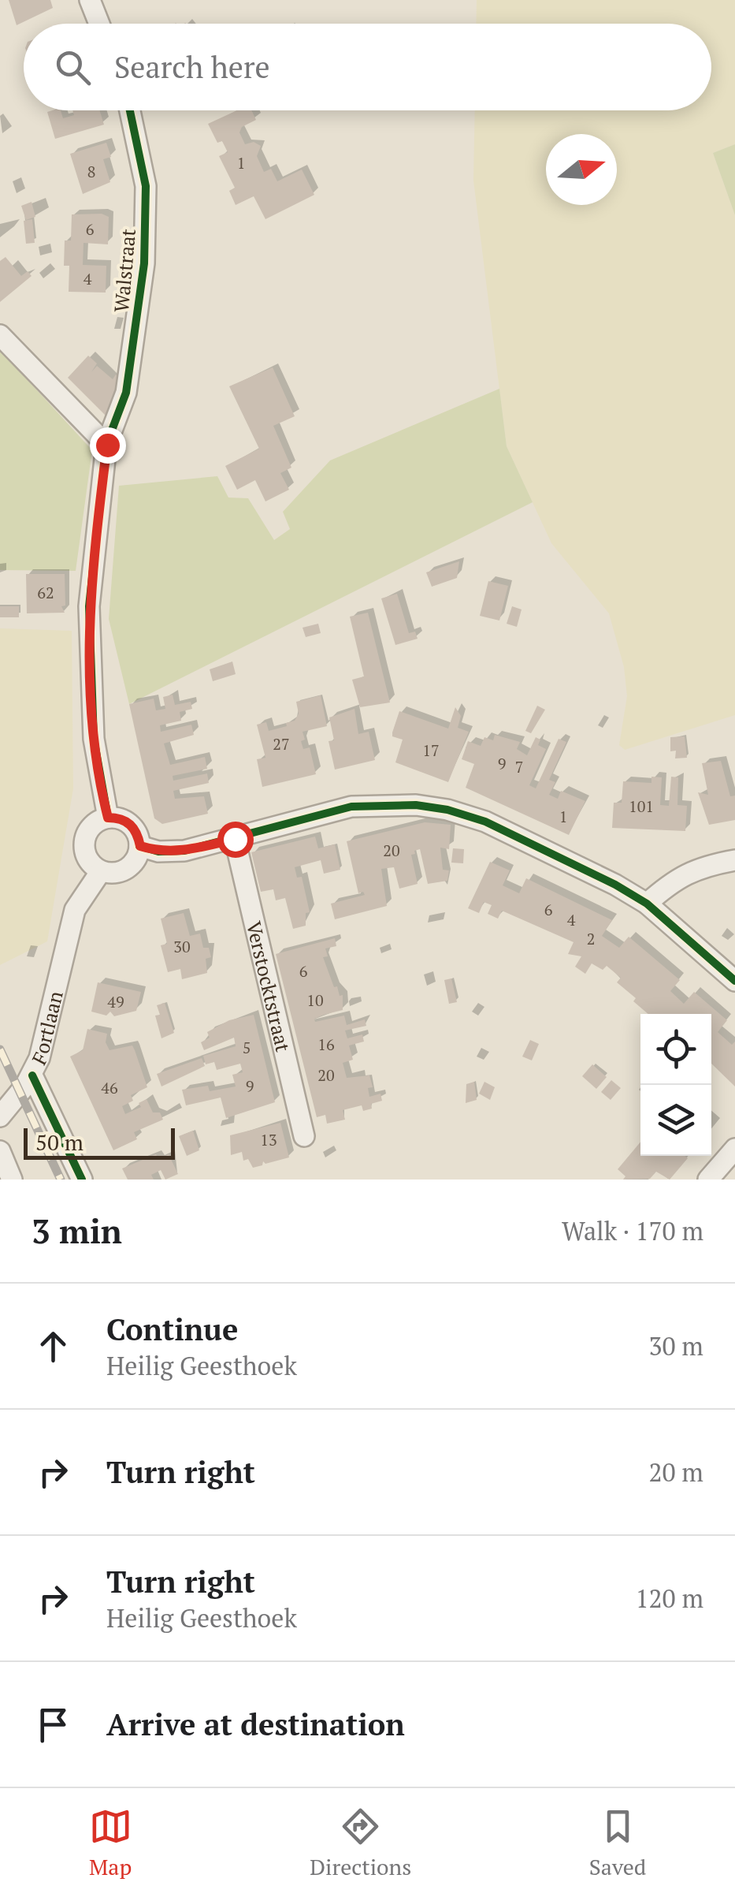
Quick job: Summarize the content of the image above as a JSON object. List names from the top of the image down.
{
  "streets": {
    "street": ["Walstraat", "Verstocktstraat", "Fortlaan"]
  },
  "crossings": [
    ["Walstraat", "Fortlaan"]
  ],
  "house_numbers": [
    "1",
    "8",
    "6",
    "4",
    "62",
    "27",
    "17",
    "9",
    "7",
    "101",
    "1",
    "20",
    "6",
    "4",
    "2",
    "30",
    "6",
    "10",
    "49",
    "16",
    "5",
    "20",
    "9",
    "46",
    "13"
  ],
  "scale_bar": "50 m",
  "north": "right",
  "page": {
    "search": "Search here",
    "scale": "50 m",
    "heading": ["3 min", "Walk · 170 m"],
    "list": [
      ["Continue", "Heilig Geesthoek", "30 m"],
      ["Turn right", "20 m"],
      ["Turn right", "Heilig Geesthoek", "120 m"],
      "Arrive at destination"
    ],
    "nav": ["Map", "Directions", "Saved"]
  }
}
